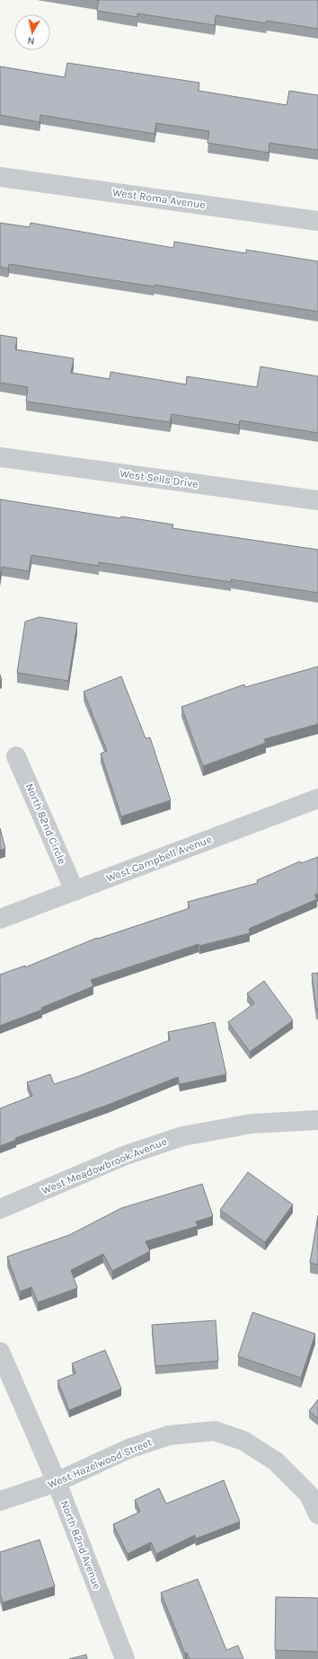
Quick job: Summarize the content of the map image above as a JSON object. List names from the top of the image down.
{
  "streets": {
    "street": [
      "West Roma Avenue",
      "West Sells Drive",
      "North 82nd Circle",
      "West Campbell Avenue",
      "West Meadowbrook Avenue",
      "West Hazelwood Street",
      "North 82nd Avenue"
    ]
  },
  "crossings": [
    ["North 82nd Circle", "West Campbell Avenue"],
    ["West Hazelwood Street", "North 82nd Avenue"]
  ],
  "north": "bottom"
}
